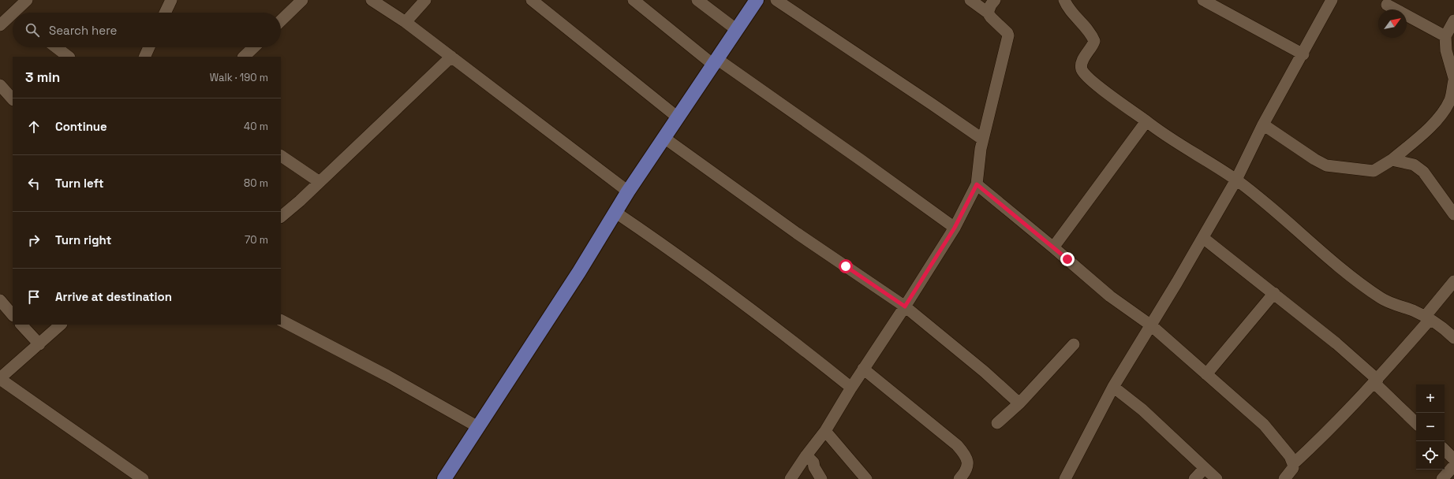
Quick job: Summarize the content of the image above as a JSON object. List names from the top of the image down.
{
  "north": "top right",
  "page": {
    "search": "Search here",
    "heading": ["3 min", "Walk · 190 m"],
    "list": [
      ["Continue", "40 m"],
      ["Turn left", "80 m"],
      ["Turn right", "70 m"],
      "Arrive at destination"
    ],
    "map_buttons": ["+", "−"]
  }
}
